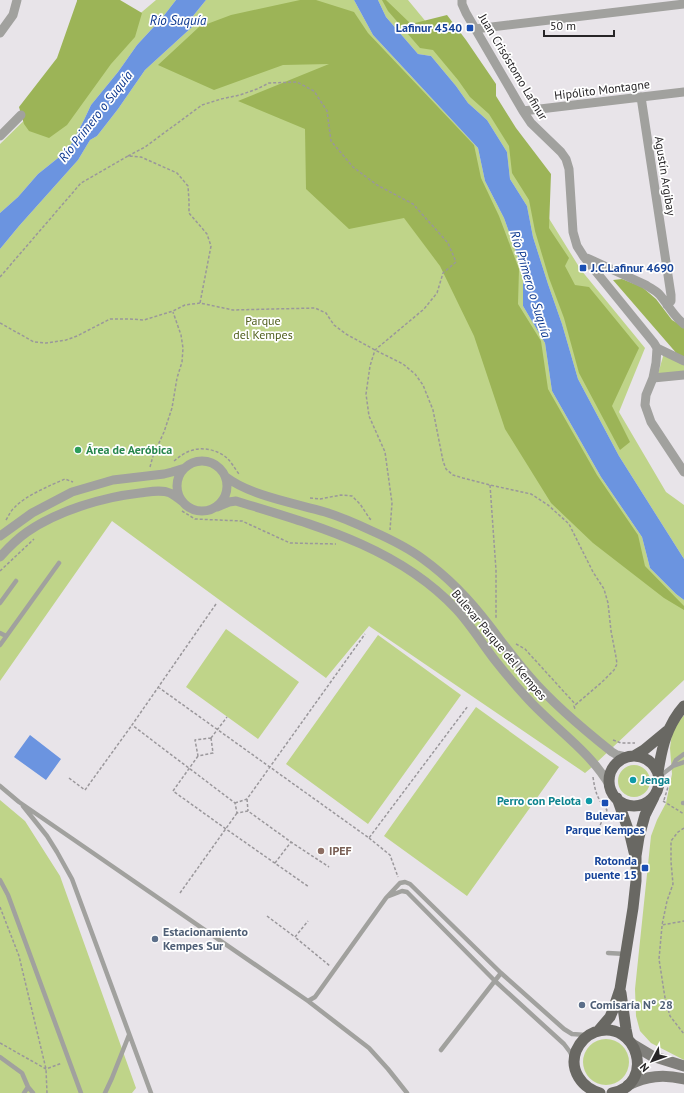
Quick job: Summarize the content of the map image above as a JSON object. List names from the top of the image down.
{
  "streets": {
    "street": [
      "Juan Crisóstomo Lafinur",
      "Hipólito Montagne",
      "Agustín Argibay",
      "Bulevar Parque del Kempes"
    ]
  },
  "crossings": [
    ["Juan Crisóstomo Lafinur", "Hipólito Montagne"],
    ["Hipólito Montagne", "Agustín Argibay"]
  ],
  "water": ["Río Suquía", "Río Primero o Suquía"],
  "parks": ["Parque del Kempes"],
  "places": {
    "transit": [
      "Lafinur 4540",
      "J.C.Lafinur 4690",
      "Bulevar Parque Kempes",
      "Rotonda puente 15"
    ],
    "other": [
      "Área de Aeróbica",
      "Jenga",
      "Perro con Pelota",
      "IPEF",
      "Estacionamiento Kempes Sur",
      "Comisaría N° 28"
    ]
  },
  "scale_bar": "50 m",
  "north": "bottom left"
}
